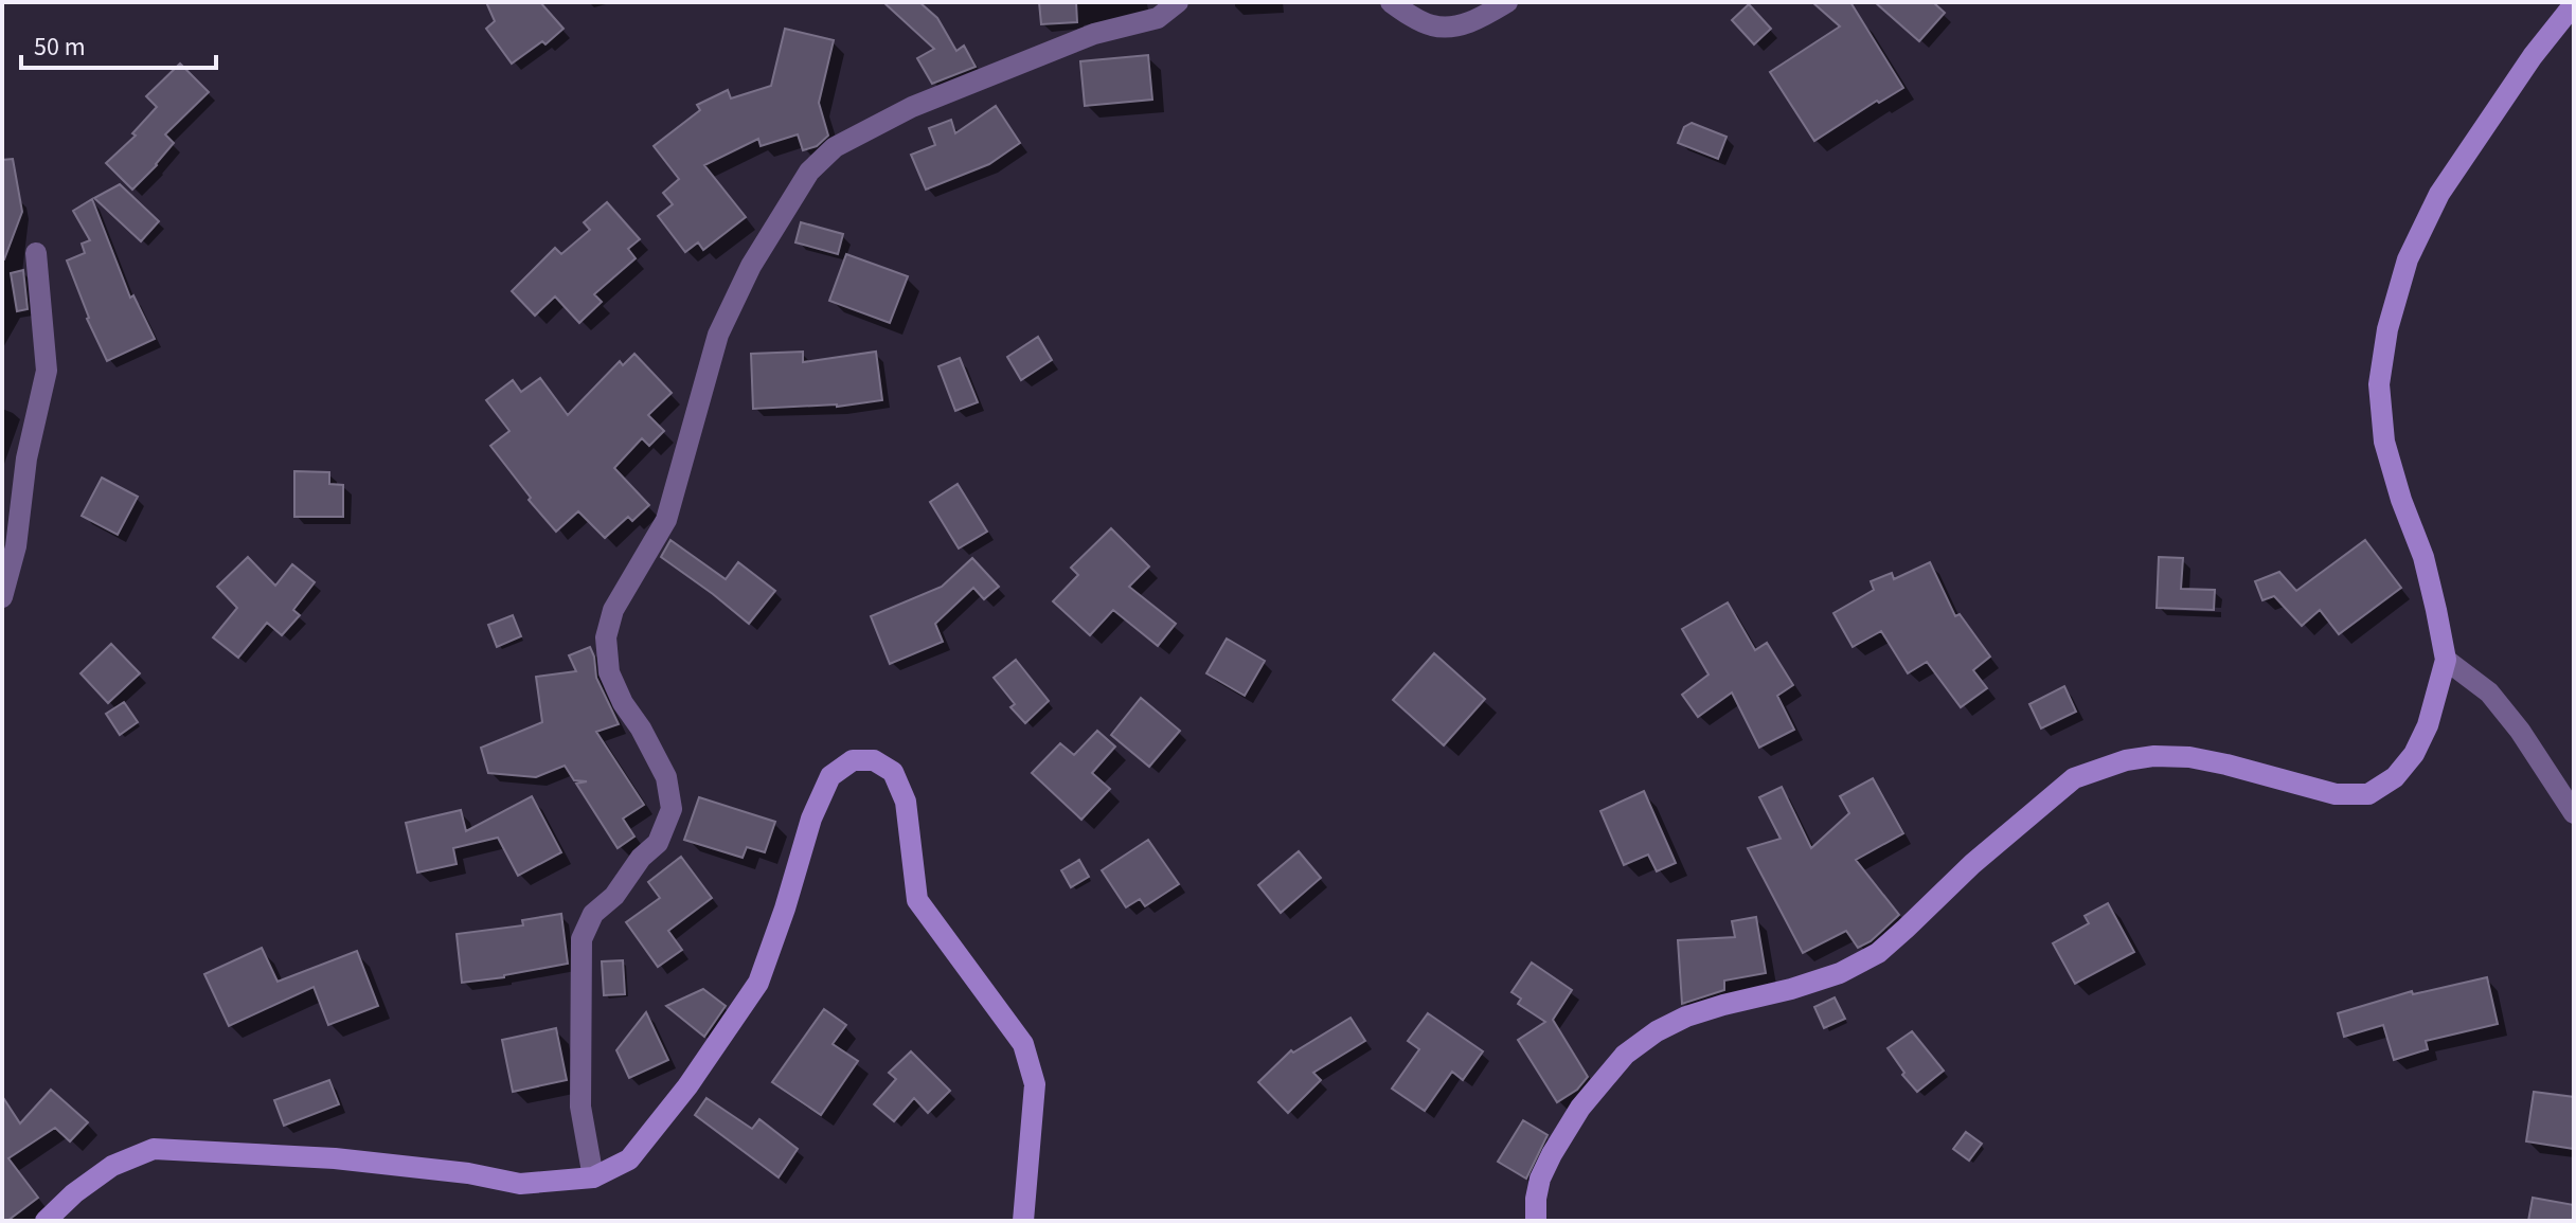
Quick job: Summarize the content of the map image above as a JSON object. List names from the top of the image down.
{
  "scale_bar": "50 m"
}
